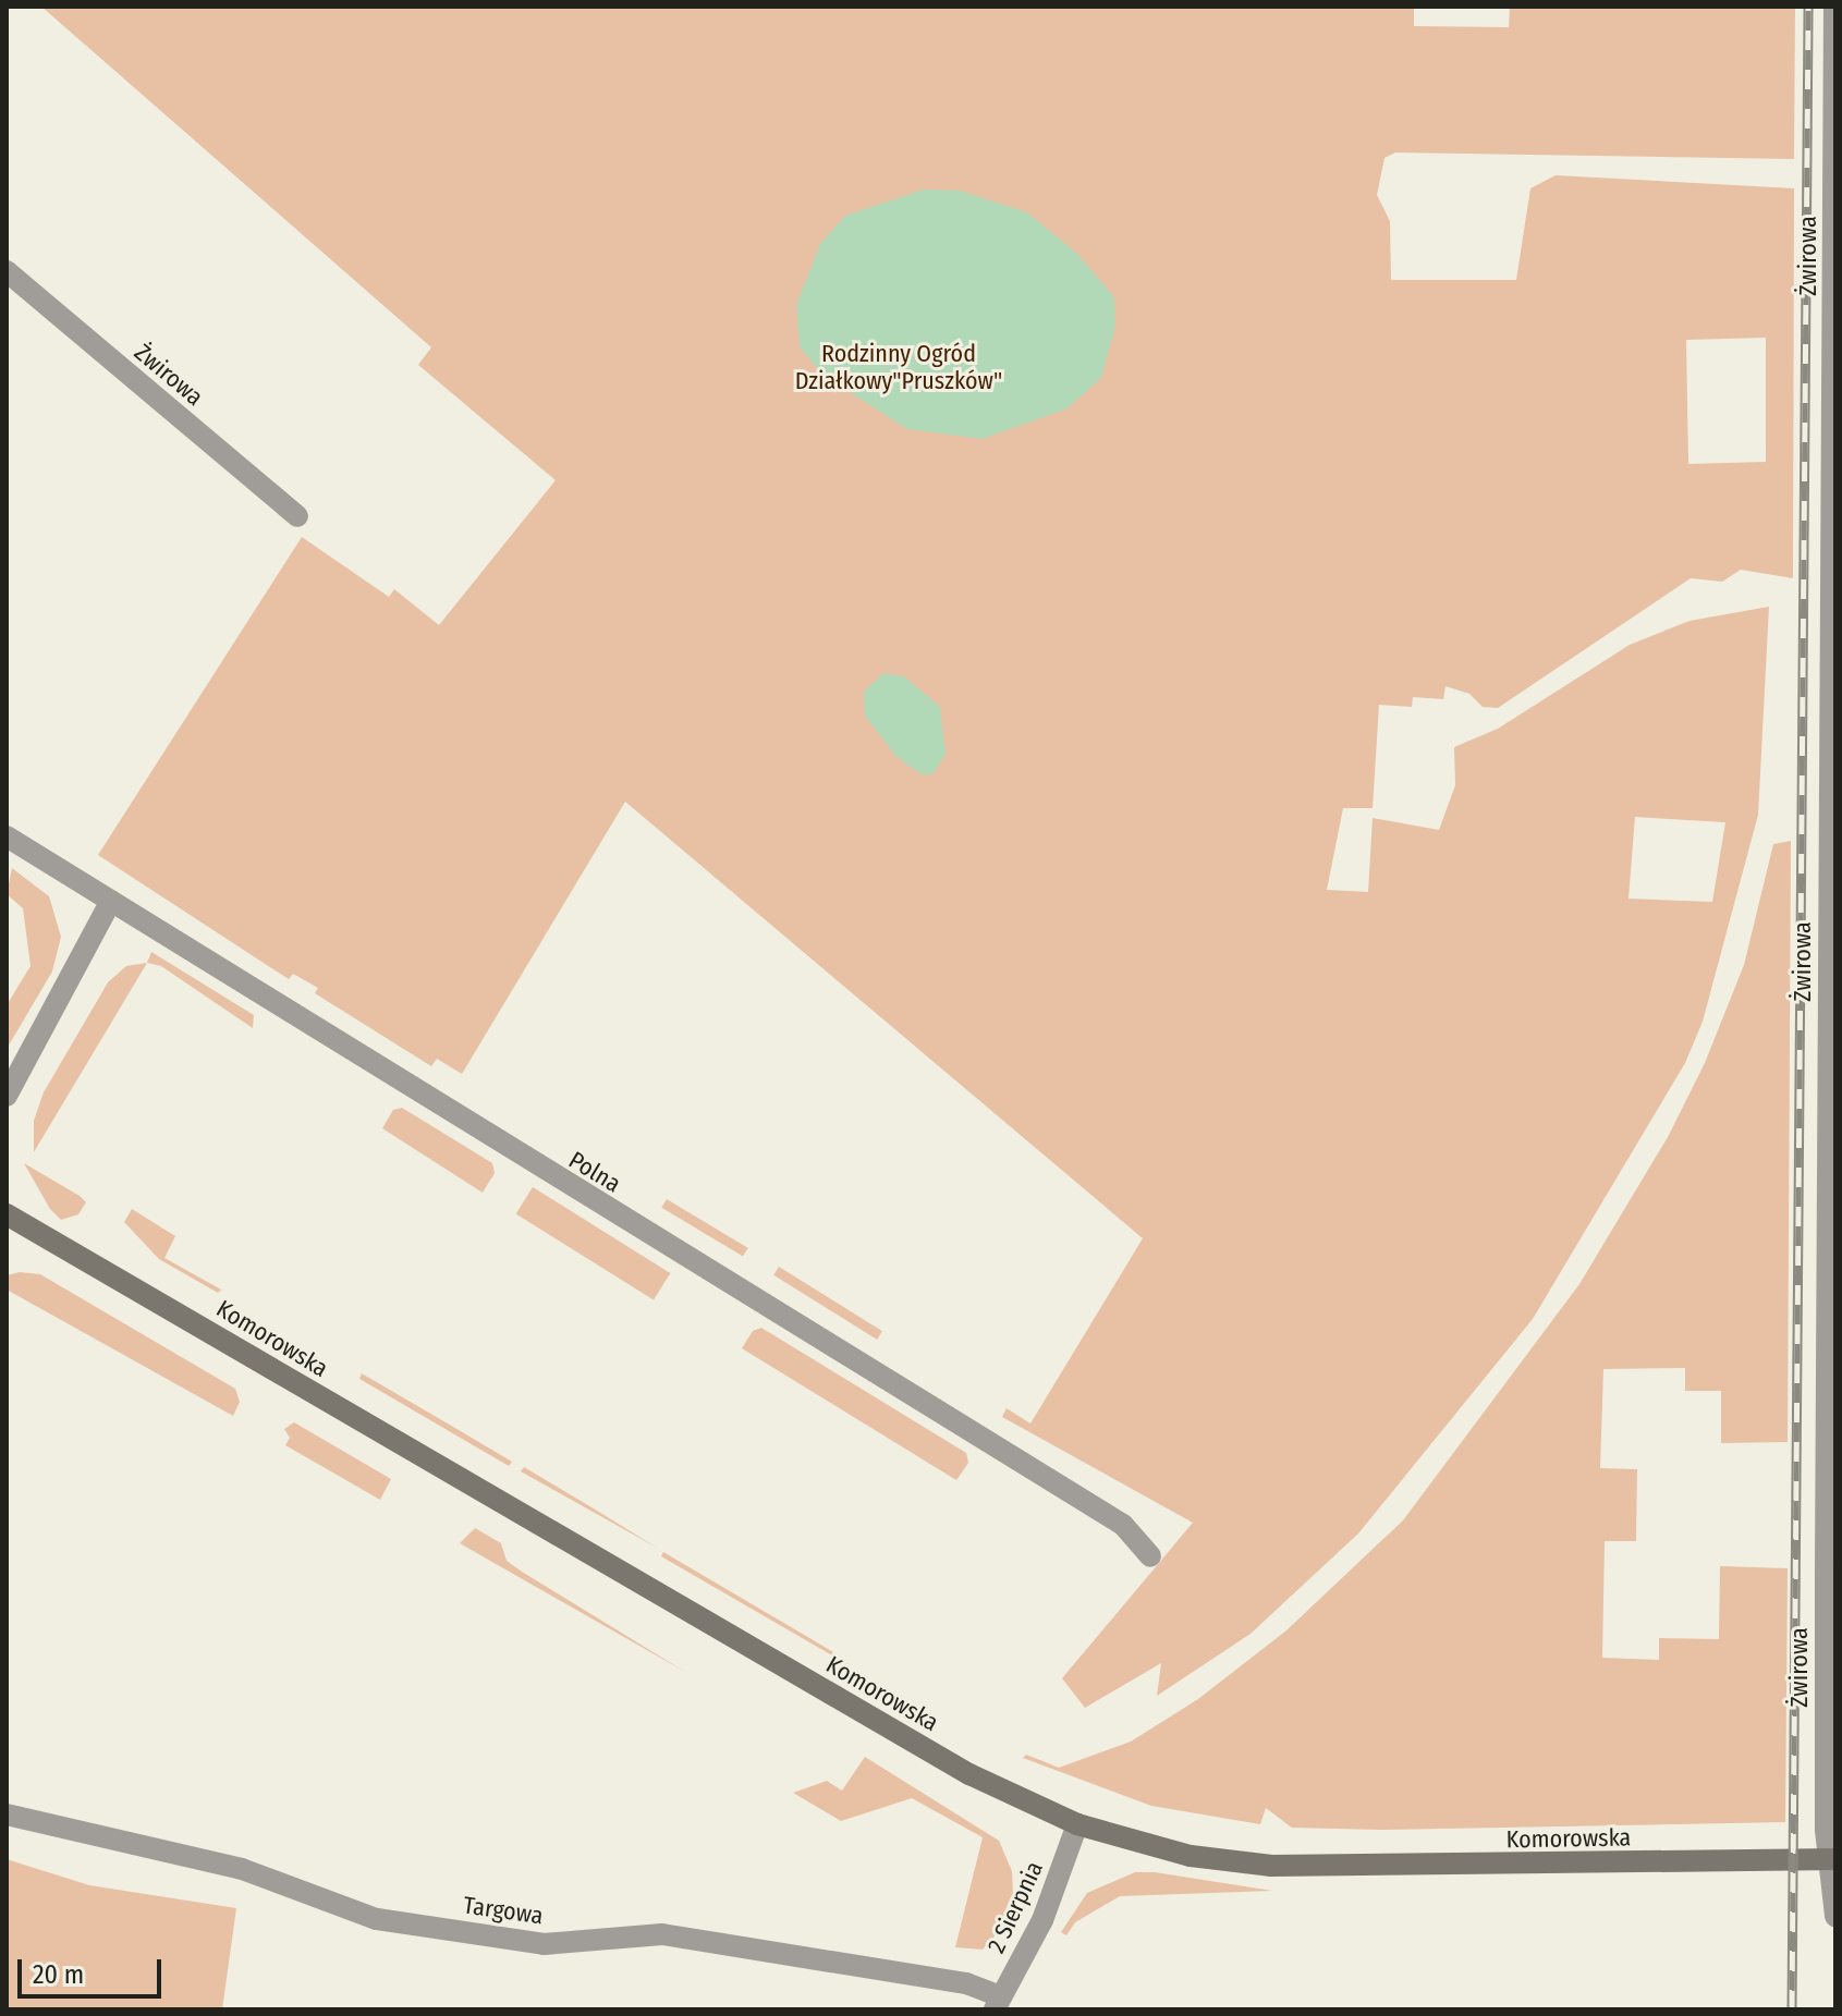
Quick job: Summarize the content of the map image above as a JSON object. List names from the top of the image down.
{
  "streets": {
    "street": [
      "Żwirowa",
      "Polna",
      "Komorowska",
      "2 Sierpnia",
      "Targowa"
    ]
  },
  "crossings": [
    ["Żwirowa", "Komorowska"],
    ["Komorowska", "2 Sierpnia"],
    ["2 Sierpnia", "Targowa"]
  ],
  "parks": ["Rodzinny Ogród Działkowy\"Pruszków\""],
  "scale_bar": "20 m"
}
